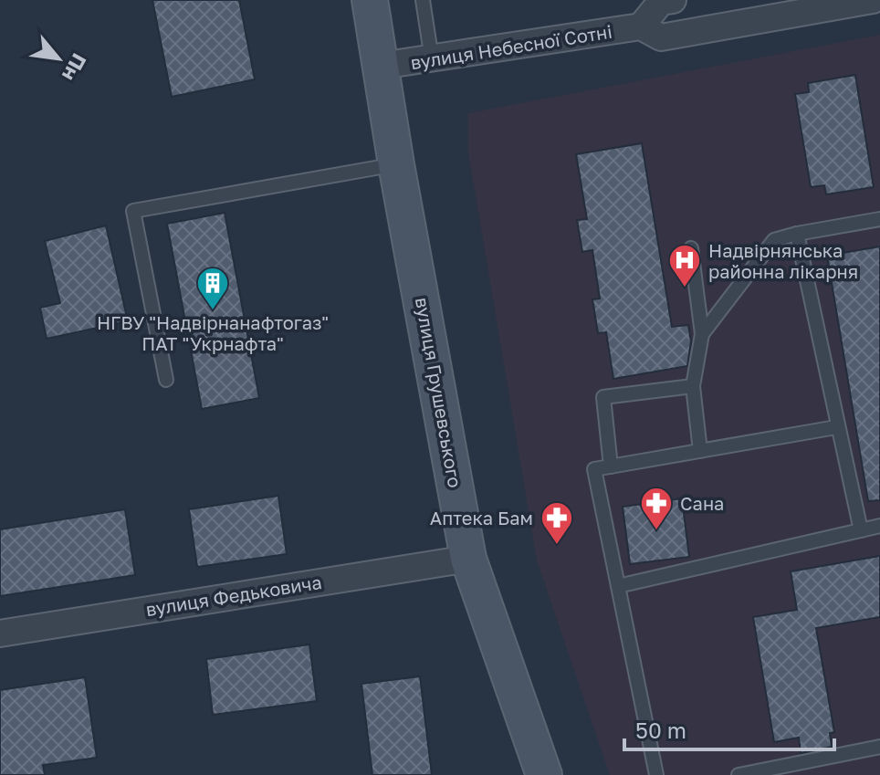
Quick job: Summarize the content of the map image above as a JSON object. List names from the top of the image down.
{
  "streets": {
    "street": ["вулиця Небесної Сотні", "вулиця Грушевського", "вулиця Федьковича"]
  },
  "crossings": [
    ["вулиця Небесної Сотні", "вулиця Грушевського"],
    ["вулиця Грушевського", "вулиця Федьковича"]
  ],
  "places": {
    "hospital": ["Надвірнянська районна лікарня"],
    "building": ["НГВУ \"Надвірнанафтогаз\" ПАТ \"Укрнафта\""],
    "pharmacy": ["Сана", "Аптека Бам"]
  },
  "scale_bar": "50 m",
  "north": "bottom right"
}
